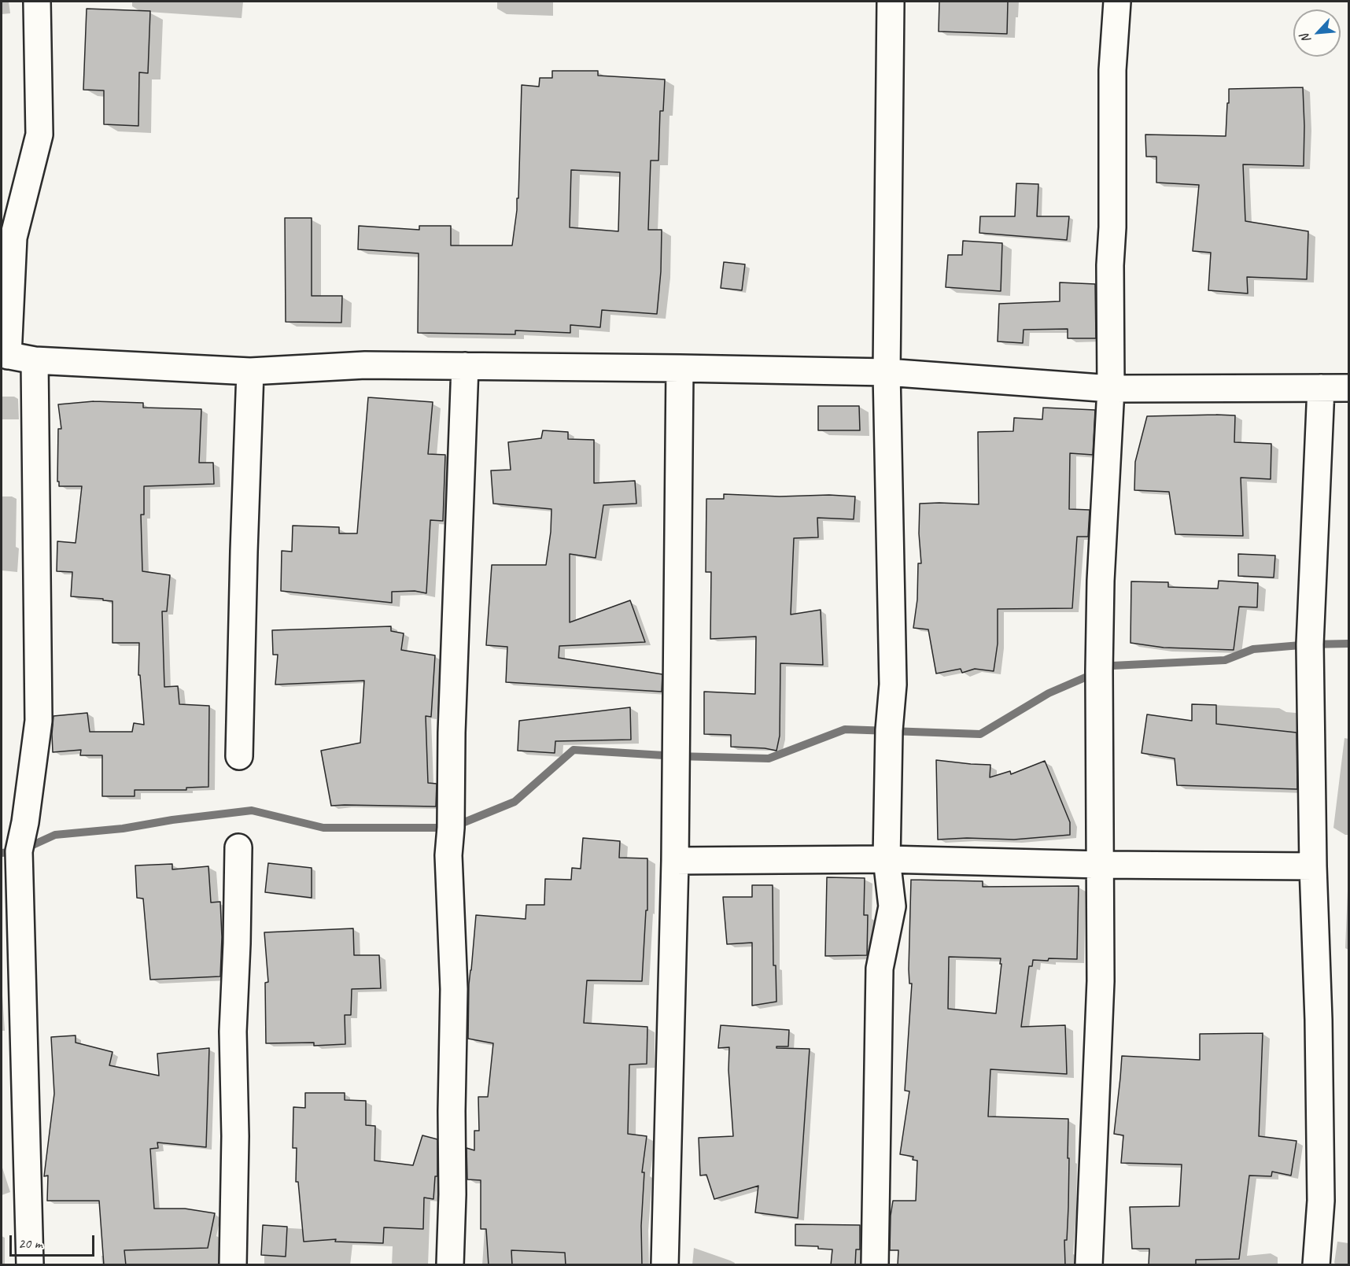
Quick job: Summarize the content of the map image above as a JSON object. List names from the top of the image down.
{
  "scale_bar": "20 m",
  "north": "bottom left"
}
